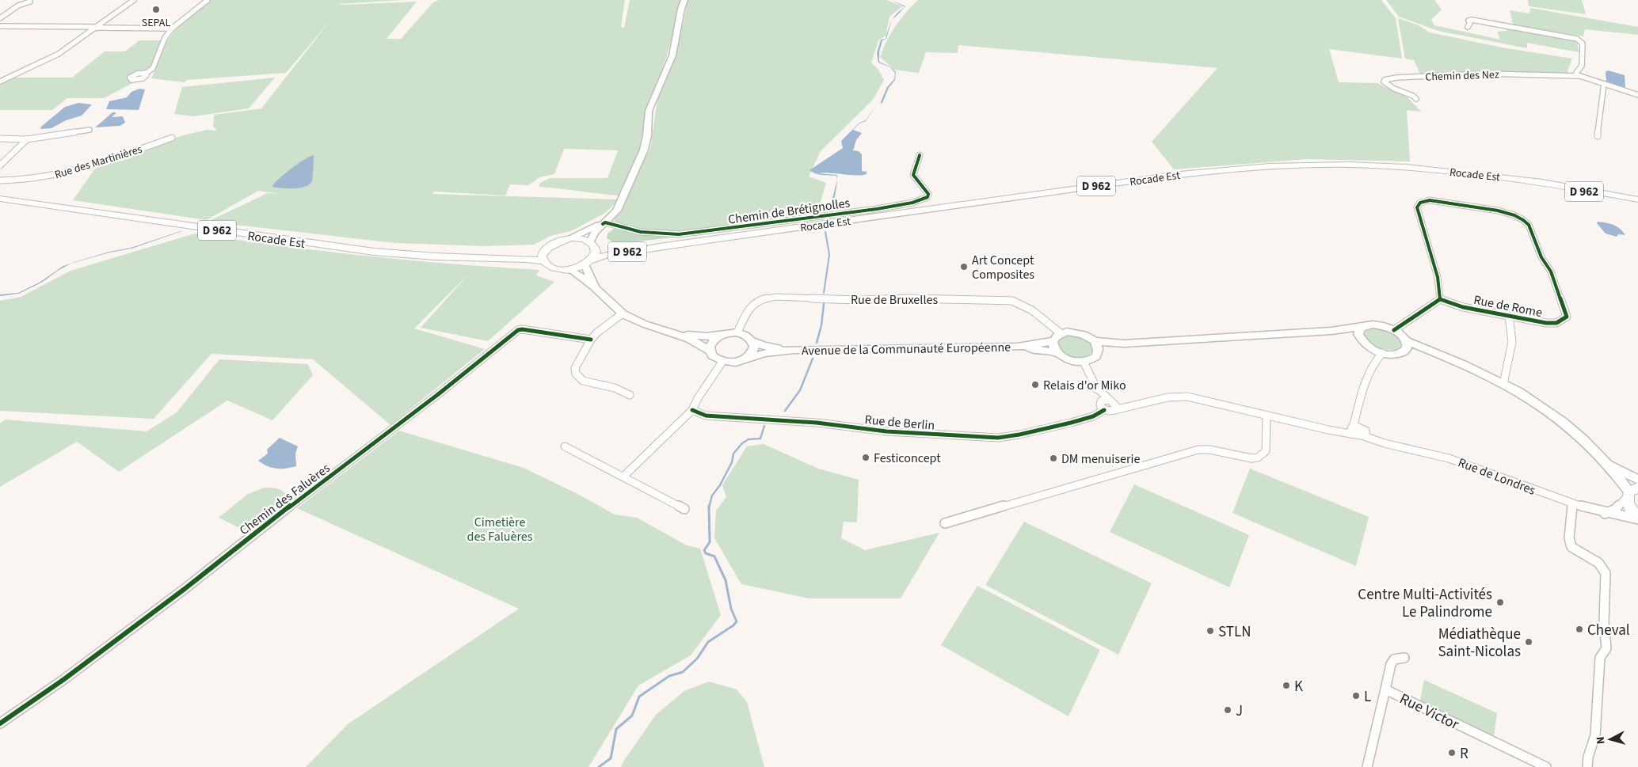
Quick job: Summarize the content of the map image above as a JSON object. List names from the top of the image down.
{
  "streets": {
    "main road": ["Rocade Est", "D 962"],
    "street": [
      "Chemin des Nez",
      "Rue des Martinières",
      "Chemin de Brétignolles",
      "Rue de Bruxelles",
      "Rue de Rome",
      "Avenue de la Communauté Européenne",
      "Rue de Berlin",
      "Rue de Londres",
      "Chemin des Faluères",
      "Rue Victor"
    ]
  },
  "crossings": [
    ["Rue de Bruxelles", "Avenue de la Communauté Européenne"]
  ],
  "parks": ["Cimetière des Faluères"],
  "places": [
    "SEPAL",
    "Art Concept Composites",
    "Relais d'or Miko",
    "Festiconcept",
    "DM menuiserie",
    "Centre Multi-Activités Le Palindrome",
    "Cheval",
    "STLN",
    "Médiathèque Saint-Nicolas",
    "K",
    "L",
    "J",
    "R"
  ],
  "north": "left"
}
